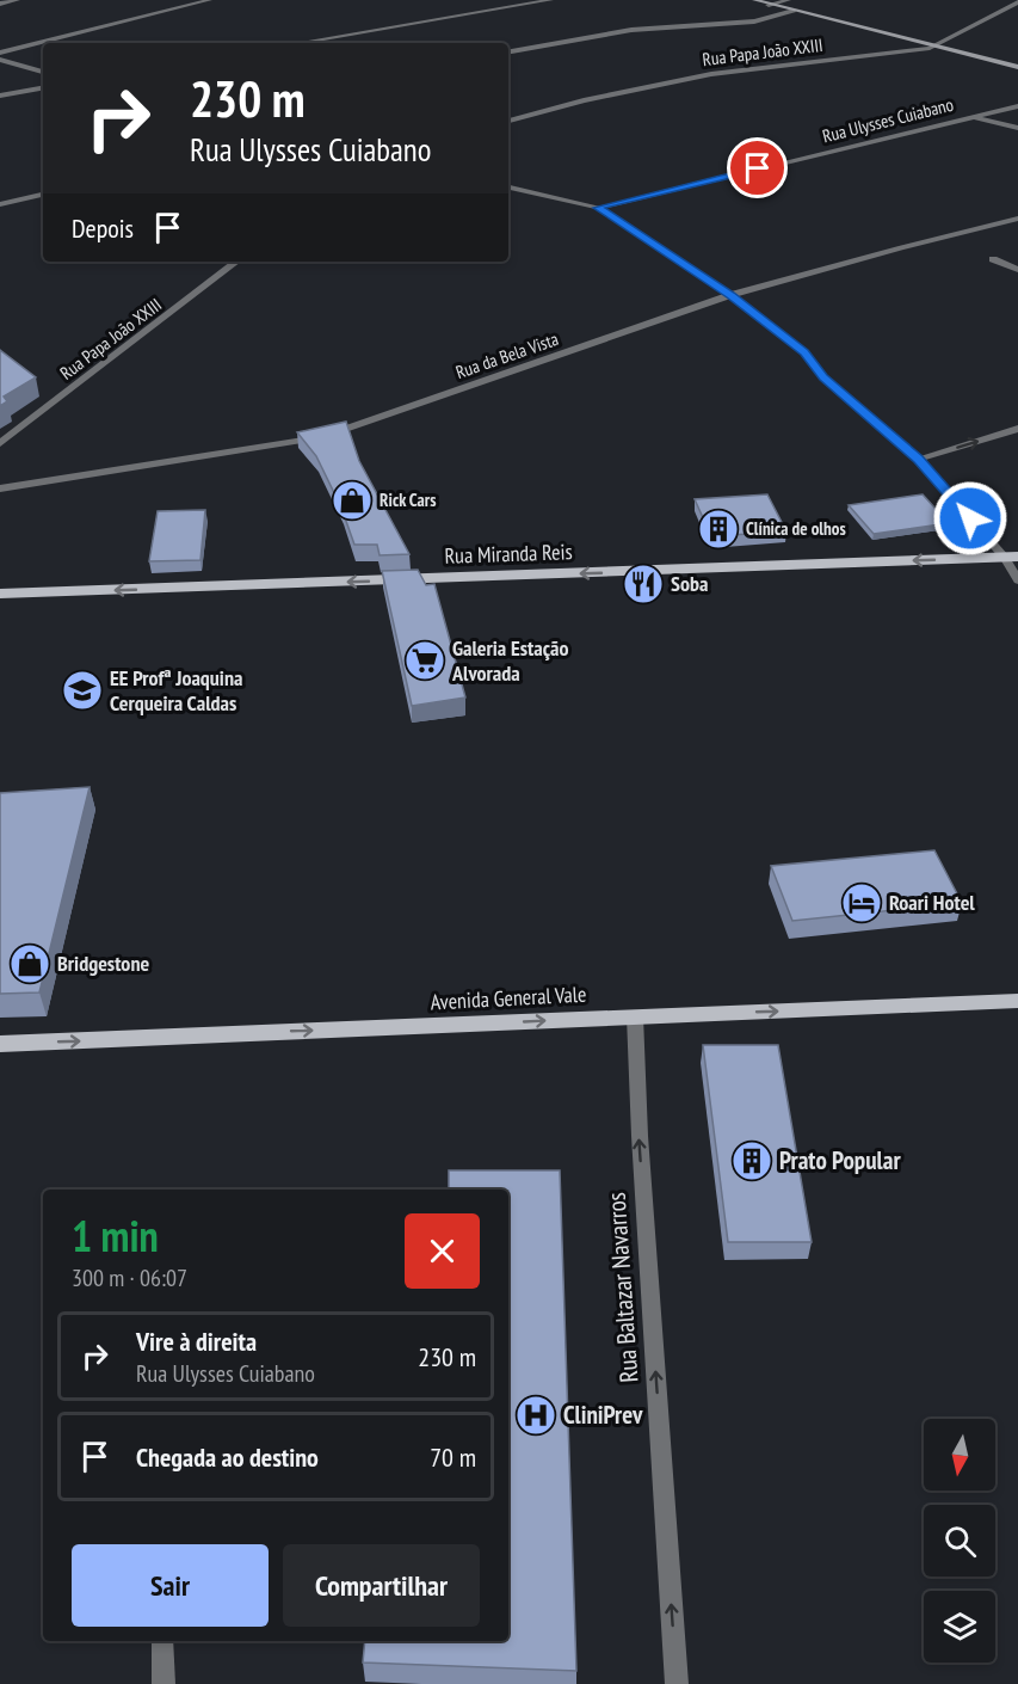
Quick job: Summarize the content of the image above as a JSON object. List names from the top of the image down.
{
  "streets": {
    "main road": ["Rua Miranda Reis", "Avenida General Vale"],
    "street": [
      "Rua Papa João XXIII",
      "Rua Ulysses Cuiabano",
      "Rua da Bela Vista",
      "Rua Baltazar Navarros"
    ]
  },
  "crossings": [
    ["Avenida General Vale", "Rua Baltazar Navarros"]
  ],
  "one_way": ["Rua Miranda Reis", "Avenida General Vale", "Rua Baltazar Navarros"],
  "places": {
    "shop": ["Rick Cars", "Bridgestone"],
    "building": ["Clínica de olhos", "Prato Popular"],
    "restaurant": ["Soba"],
    "supermarket": ["Galeria Estação Alvorada"],
    "school or university": ["EE Profª Joaquina Cerqueira Caldas"],
    "hotel": ["Roari Hotel"],
    "hospital": ["CliniPrev"]
  },
  "north": "bottom",
  "page": {
    "turn": ["230 m", "Rua Ulysses Cuiabano"],
    "then": "Depois",
    "heading": ["1 min", "300 m · 06:07"],
    "list": [
      {
        "name": "Vire à direita",
        "note": "Rua Ulysses Cuiabano",
        "value": "230 m"
      },
      {
        "name": "Chegada ao destino",
        "value": "70 m"
      }
    ],
    "buttons": ["Sair", "Compartilhar"]
  }
}
